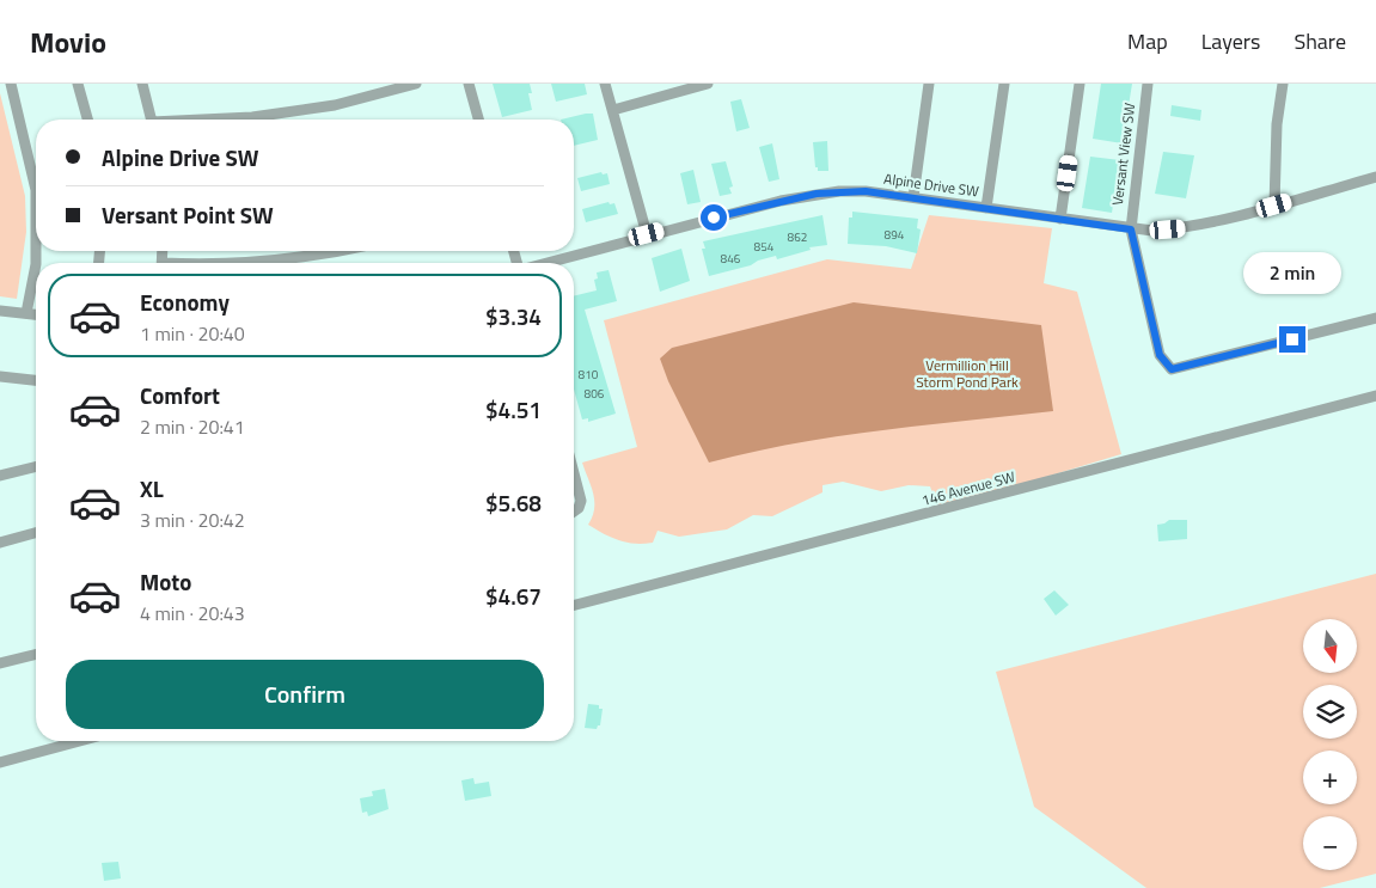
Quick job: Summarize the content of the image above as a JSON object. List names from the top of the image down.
{
  "streets": {
    "street": ["Versant View SW", "Alpine Drive SW", "146 Avenue SW"]
  },
  "crossings": [
    ["Versant View SW", "Alpine Drive SW"]
  ],
  "parks": ["Vermillion Hill Storm Pond Park"],
  "house_numbers": [
    "894",
    "862",
    "854",
    "846",
    "810",
    "806"
  ],
  "north": "bottom",
  "page": {
    "header": "Movio",
    "nav": ["Map", "Layers", "Share"],
    "banner": ["Alpine Drive SW", "Versant Point SW"],
    "bubble": "2 min",
    "list": [
      {
        "name": "Economy",
        "note": "1 min · 20:40",
        "value": "$3.34"
      },
      {
        "name": "Comfort",
        "note": "2 min · 20:41",
        "value": "$4.51"
      },
      {
        "name": "XL",
        "note": "3 min · 20:42",
        "value": "$5.68"
      },
      {
        "name": "Moto",
        "note": "4 min · 20:43",
        "value": "$4.67"
      }
    ],
    "map_buttons": ["+", "−"],
    "buttons": "Confirm"
  }
}
